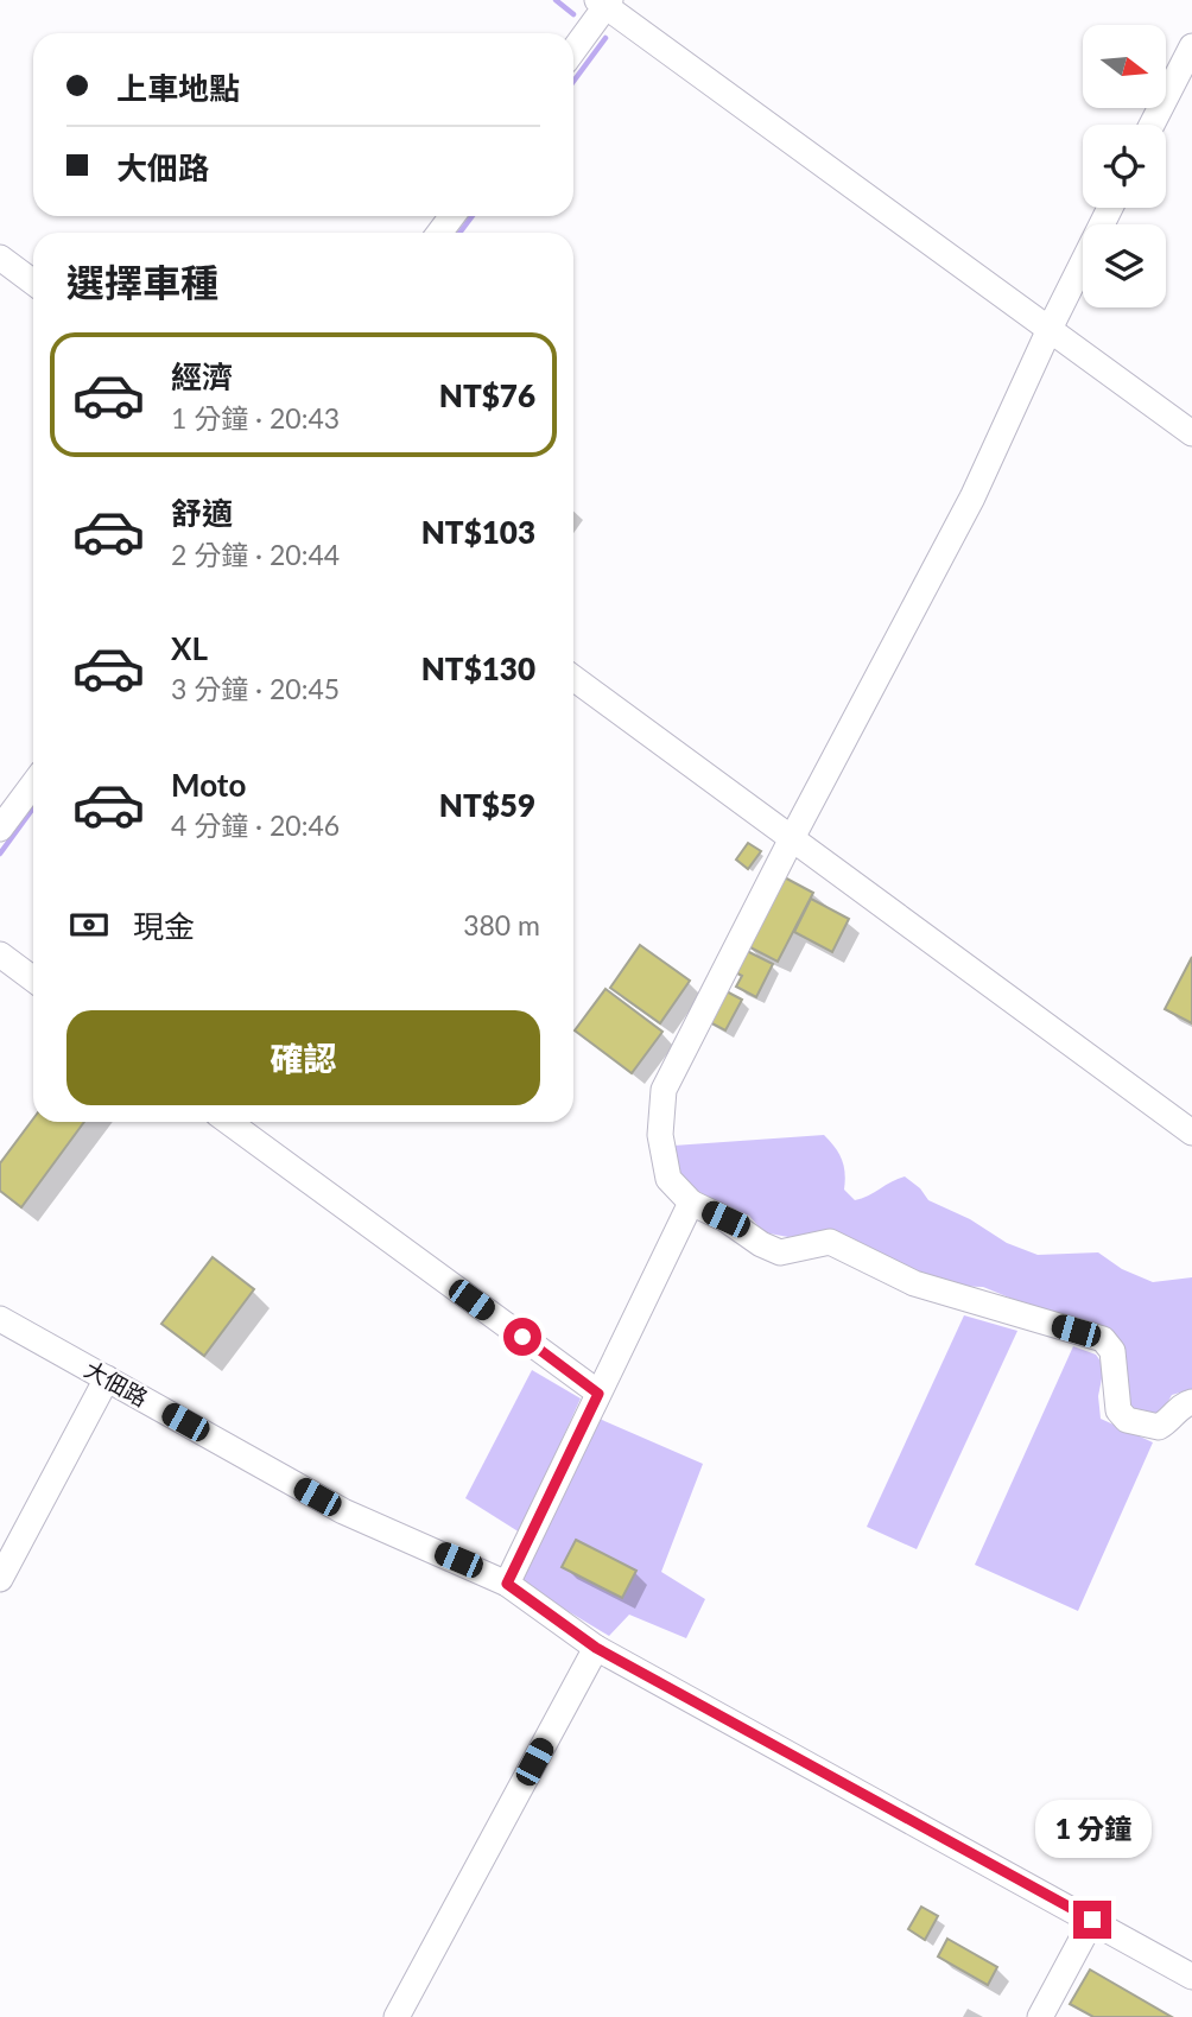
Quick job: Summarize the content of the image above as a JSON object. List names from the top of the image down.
{
  "streets": {
    "street": ["大佃路"]
  },
  "north": "right",
  "page": {
    "banner": ["上車地點", "大佃路"],
    "heading": "選擇車種",
    "list": [
      {
        "name": "經濟",
        "note": "1 分鐘 · 20:43",
        "value": "NT$76"
      },
      {
        "name": "舒適",
        "note": "2 分鐘 · 20:44",
        "value": "NT$103"
      },
      {
        "name": "XL",
        "note": "3 分鐘 · 20:45",
        "value": "NT$130"
      },
      {
        "name": "Moto",
        "note": "4 分鐘 · 20:46",
        "value": "NT$59"
      }
    ],
    "pay": ["現金", "380 m"],
    "buttons": "確認",
    "bubble": "1 分鐘"
  }
}
